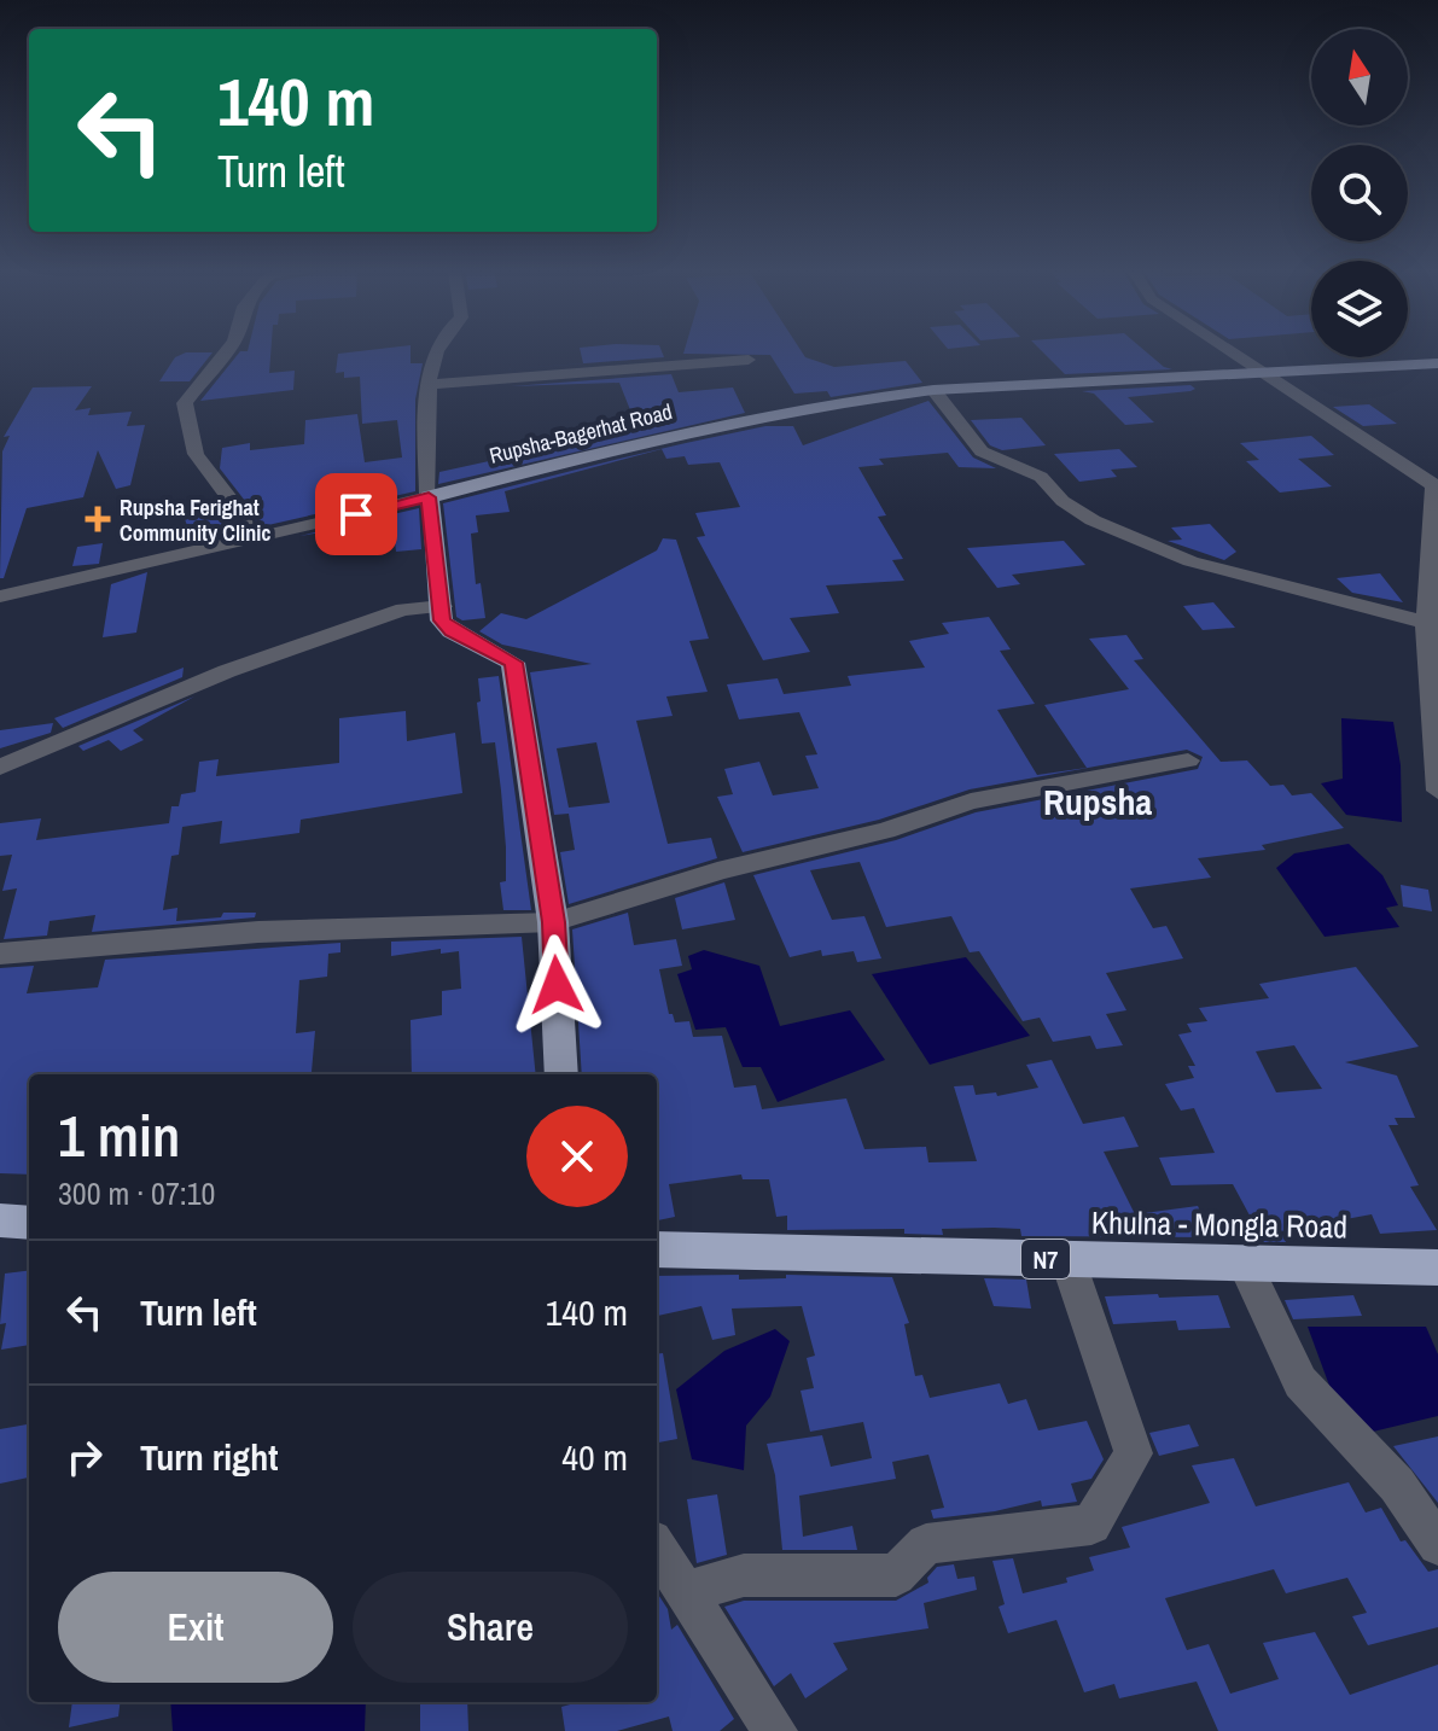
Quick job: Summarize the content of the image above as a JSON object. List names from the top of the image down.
{
  "streets": {
    "highway": ["Khulna - Mongla Road", "N7"],
    "main road": ["Rupsha-Bagerhat Road"]
  },
  "districts": ["Rupsha"],
  "places": {
    "health": ["Rupsha Ferighat Community Clinic"]
  },
  "north": "top",
  "page": {
    "turn": ["140 m", "Turn left"],
    "heading": ["1 min", "300 m · 07:10"],
    "list": [
      {
        "name": "Turn left",
        "value": "140 m"
      },
      {
        "name": "Turn right",
        "value": "40 m"
      }
    ],
    "buttons": ["Exit", "Share"]
  }
}
